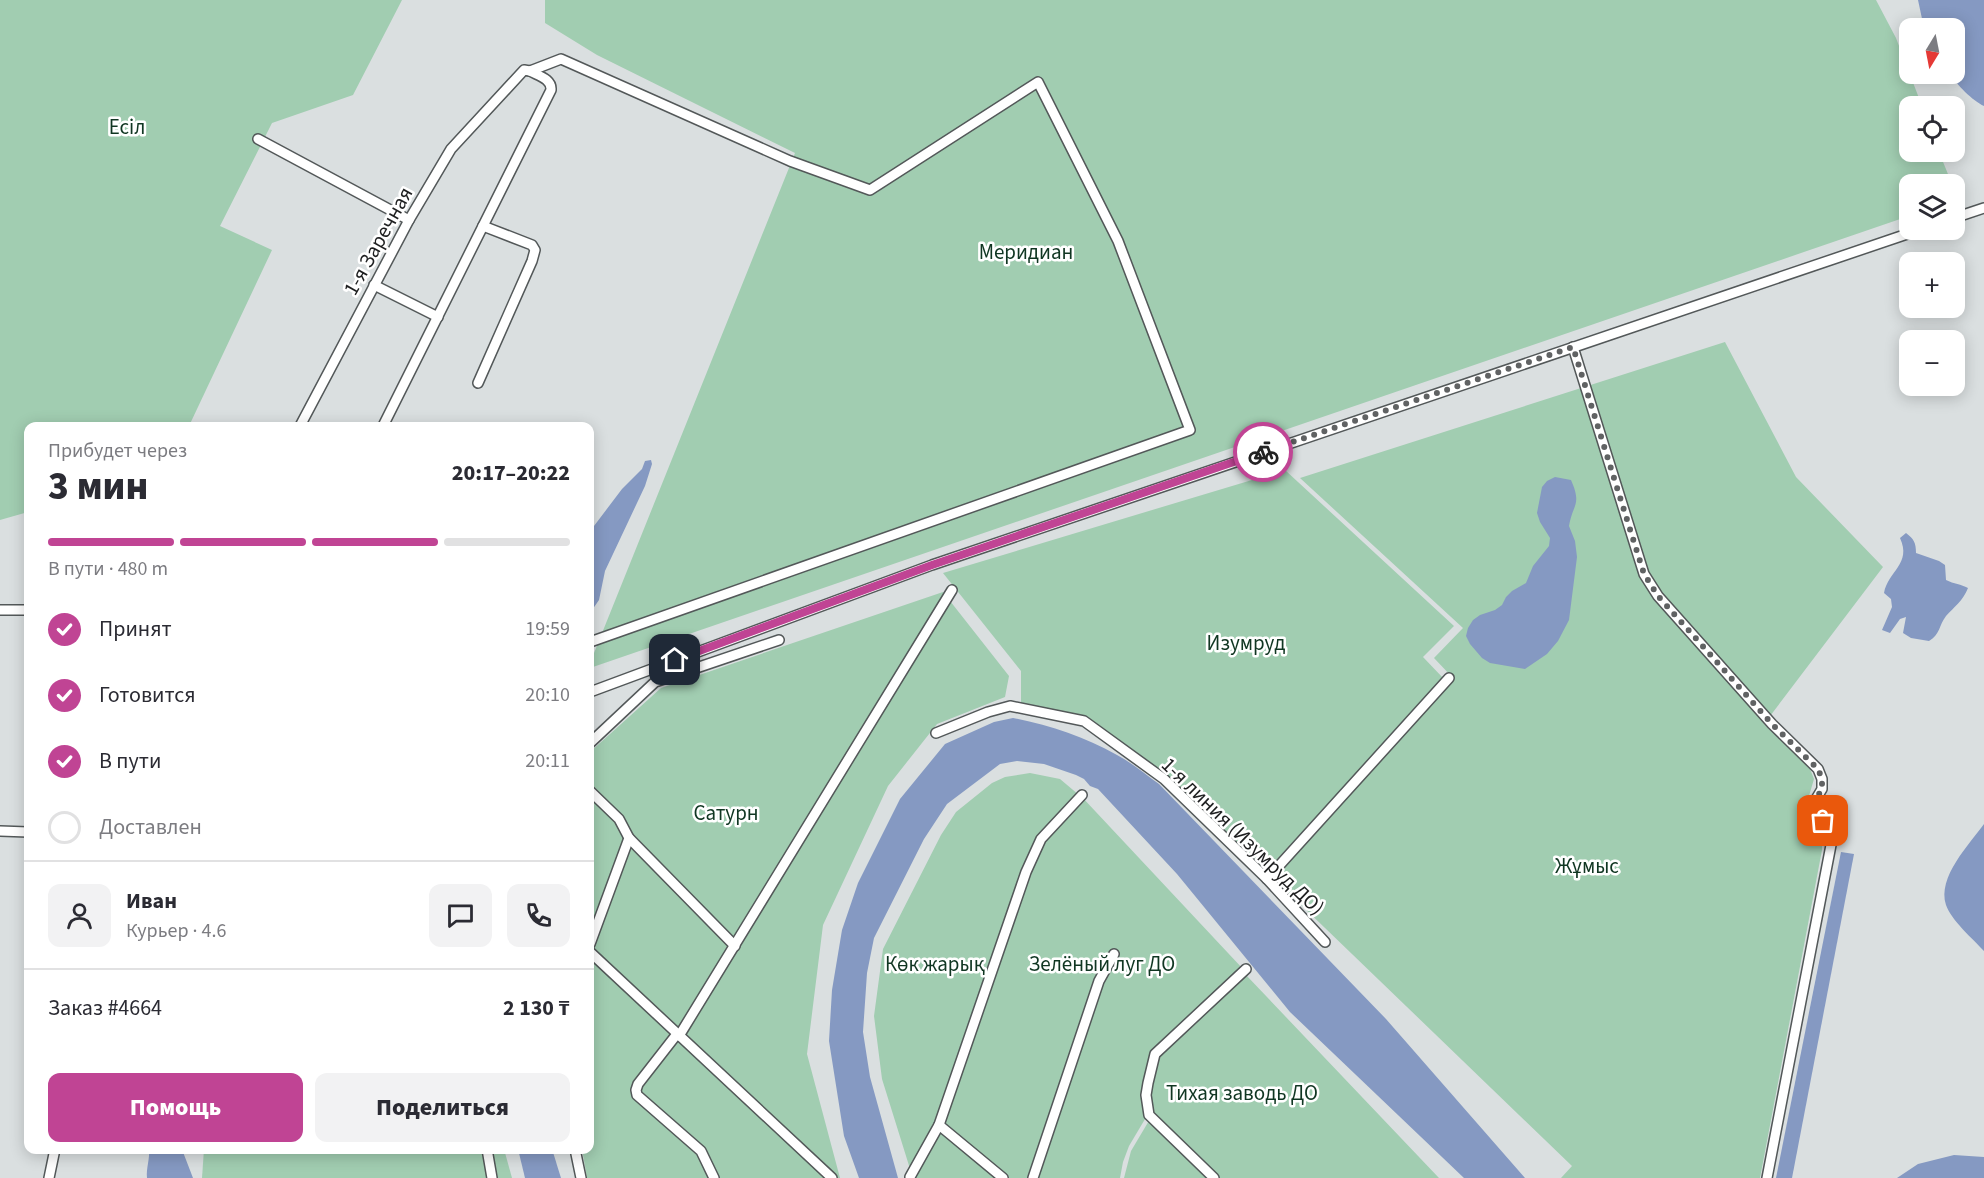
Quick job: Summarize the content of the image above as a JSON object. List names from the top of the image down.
{
  "streets": {
    "street": ["1-я Заречная", "1-я линия (Изумруд ДО)"]
  },
  "parks": [
    "Есіл",
    "Меридиан",
    "Изумруд",
    "Сатурн",
    "Жұмыс",
    "Көк жарық",
    "Зелёный луг ДО",
    "Тихая заводь ДО"
  ],
  "north": "bottom",
  "page": {
    "map_buttons": ["+", "−"],
    "heading": ["3 мин", "Прибудет через", "20:17–20:22"],
    "panel": [
      "Иван",
      "Курьер · 4.6",
      "Заказ #4664",
      "2 130 ₸"
    ],
    "bar": "В пути · 480 m",
    "list": [
      ["Принят", "19:59"],
      ["Готовится", "20:10"],
      ["В пути", "20:11"],
      "Доставлен"
    ],
    "buttons": ["Помощь", "Поделиться"]
  }
}
